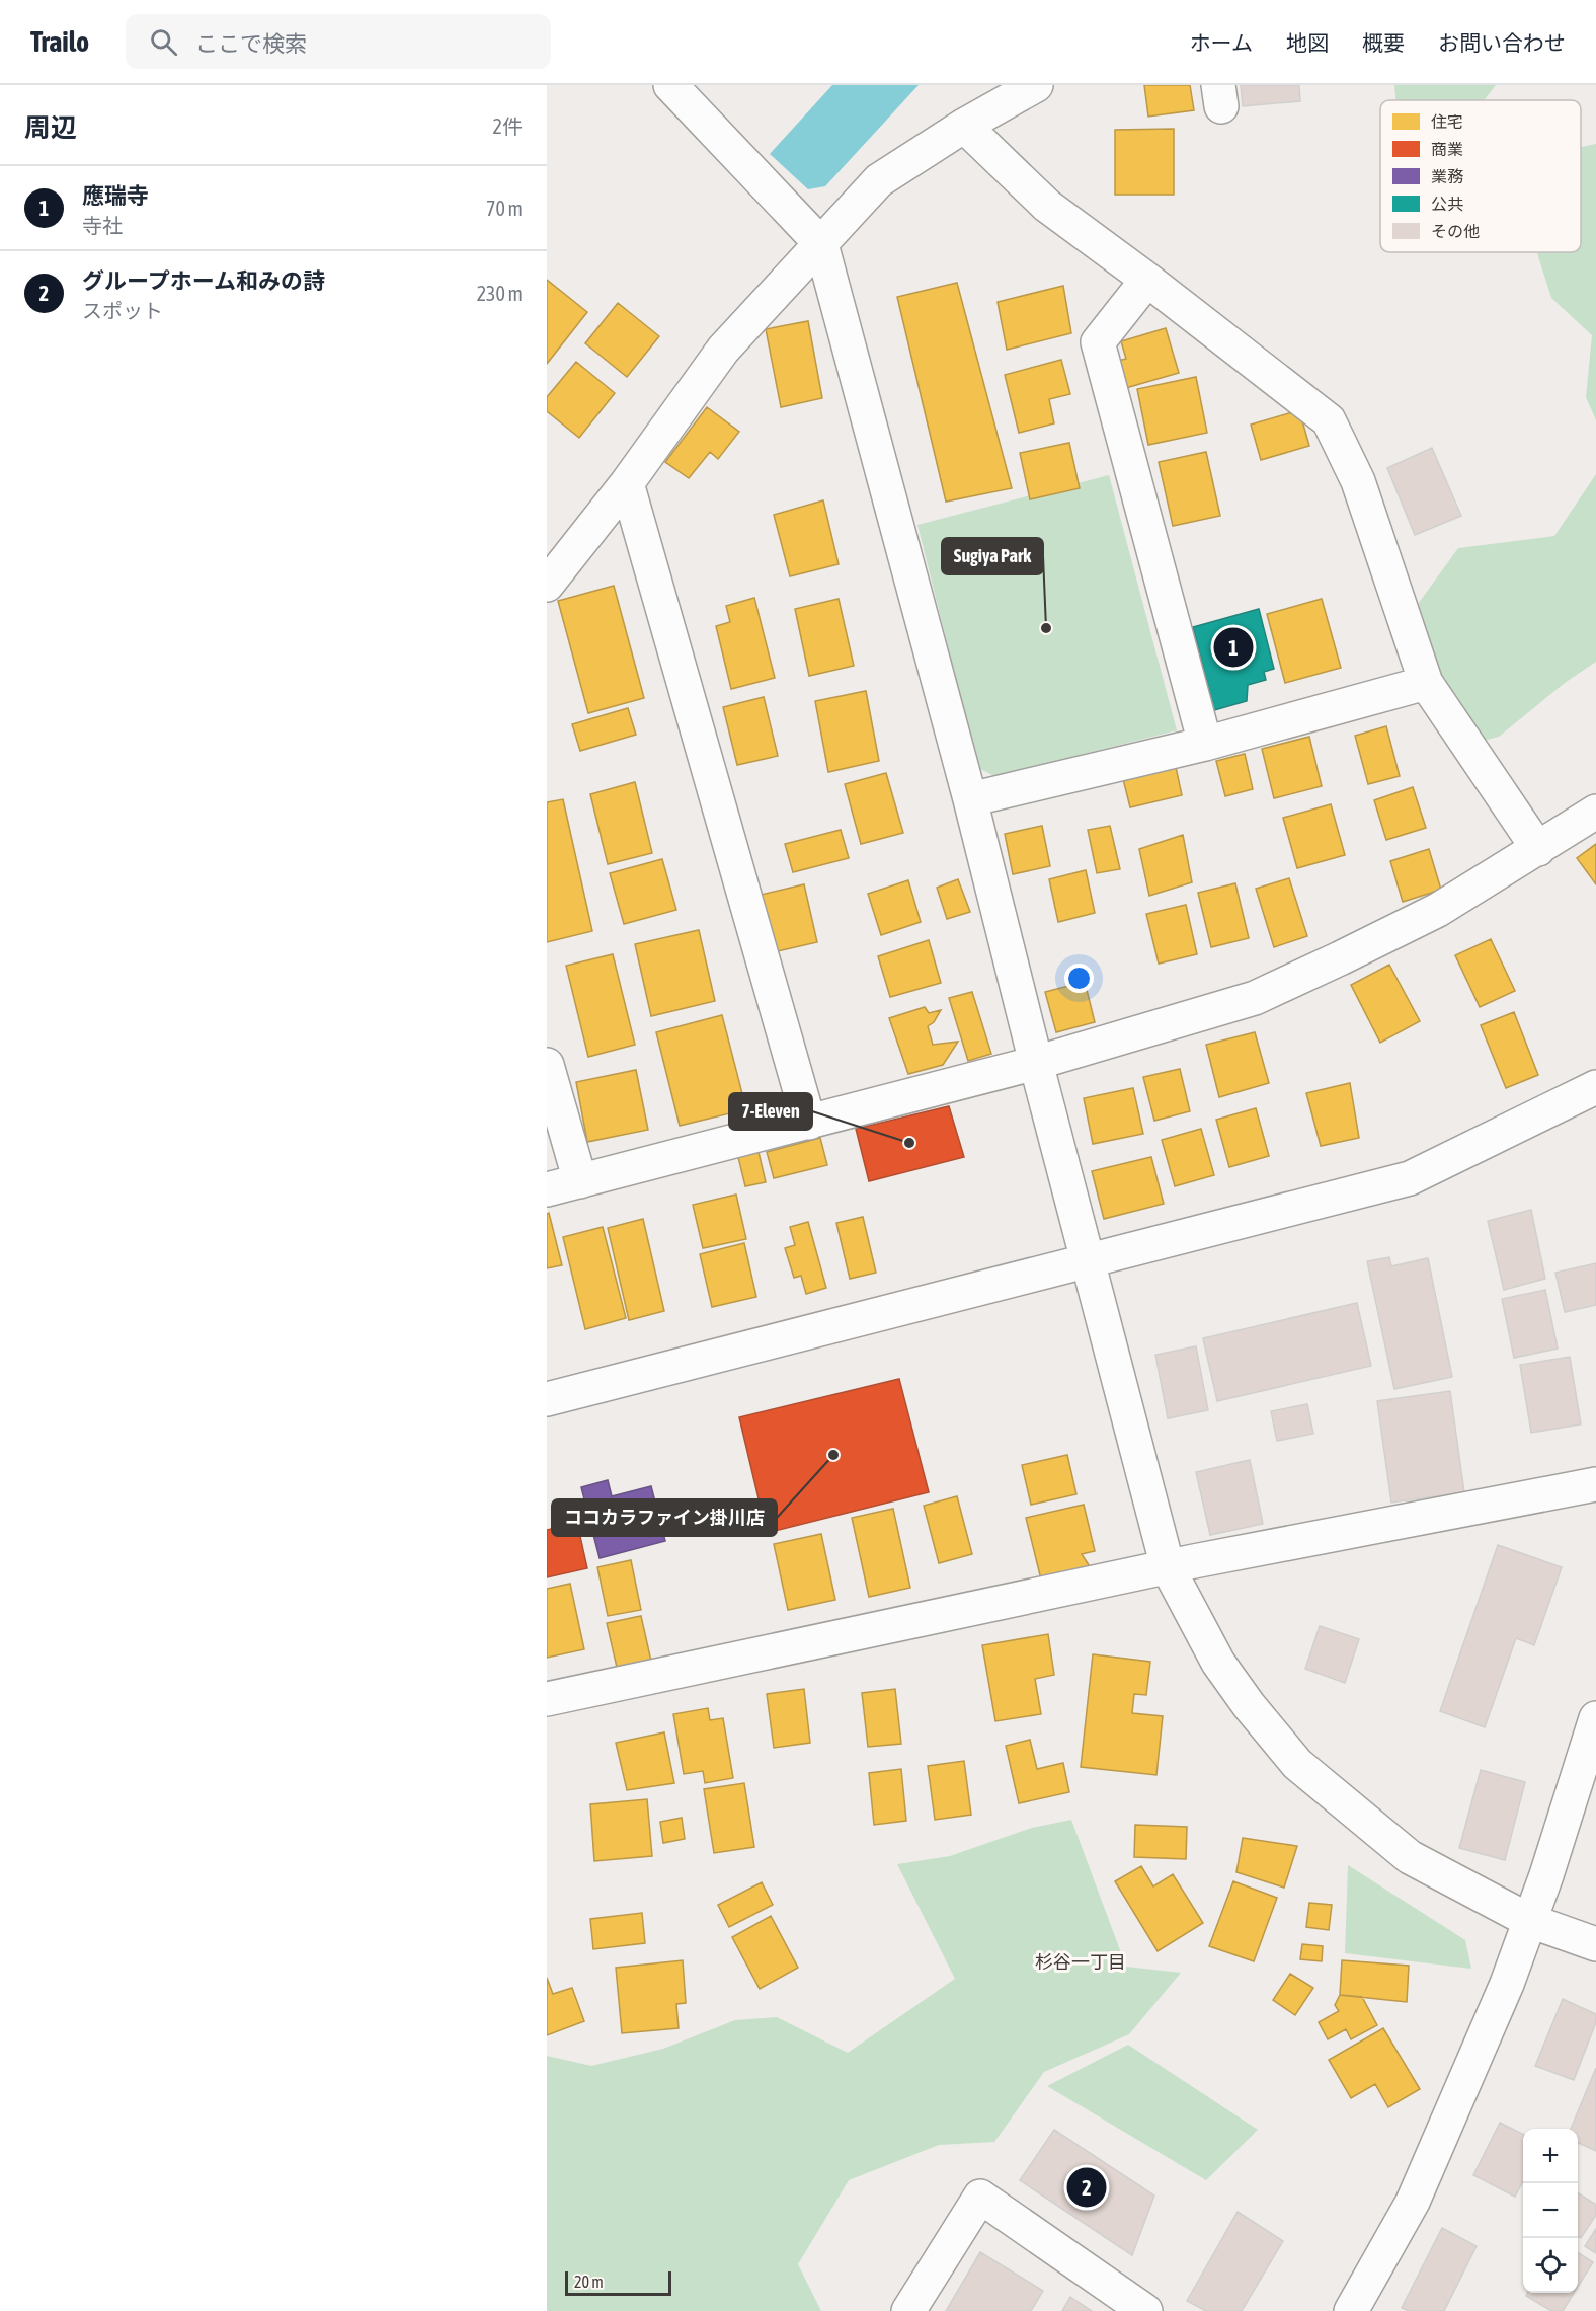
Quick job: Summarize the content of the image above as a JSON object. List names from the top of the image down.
{
  "districts": ["杉谷一丁目"],
  "places": ["Sugiya Park", "7-Eleven", "ココカラファイン掛川店"],
  "legend": [
    "住宅",
    "商業",
    "業務",
    "公共",
    "その他"
  ],
  "scale_bar": "20 m",
  "page": {
    "header": "Trailo",
    "search": "ここで検索",
    "nav": [
      "ホーム",
      "地図",
      "概要",
      "お問い合わせ"
    ],
    "heading": ["周辺", "2件"],
    "list": [
      {
        "mark": "1",
        "name": "應瑞寺",
        "note": "寺社",
        "value": "70 m"
      },
      {
        "mark": "2",
        "name": "グループホーム和みの詩",
        "note": "スポット",
        "value": "230 m"
      }
    ],
    "pins": ["1", "2"],
    "map_buttons": ["+", "−"],
    "scale": "20 m"
  }
}
